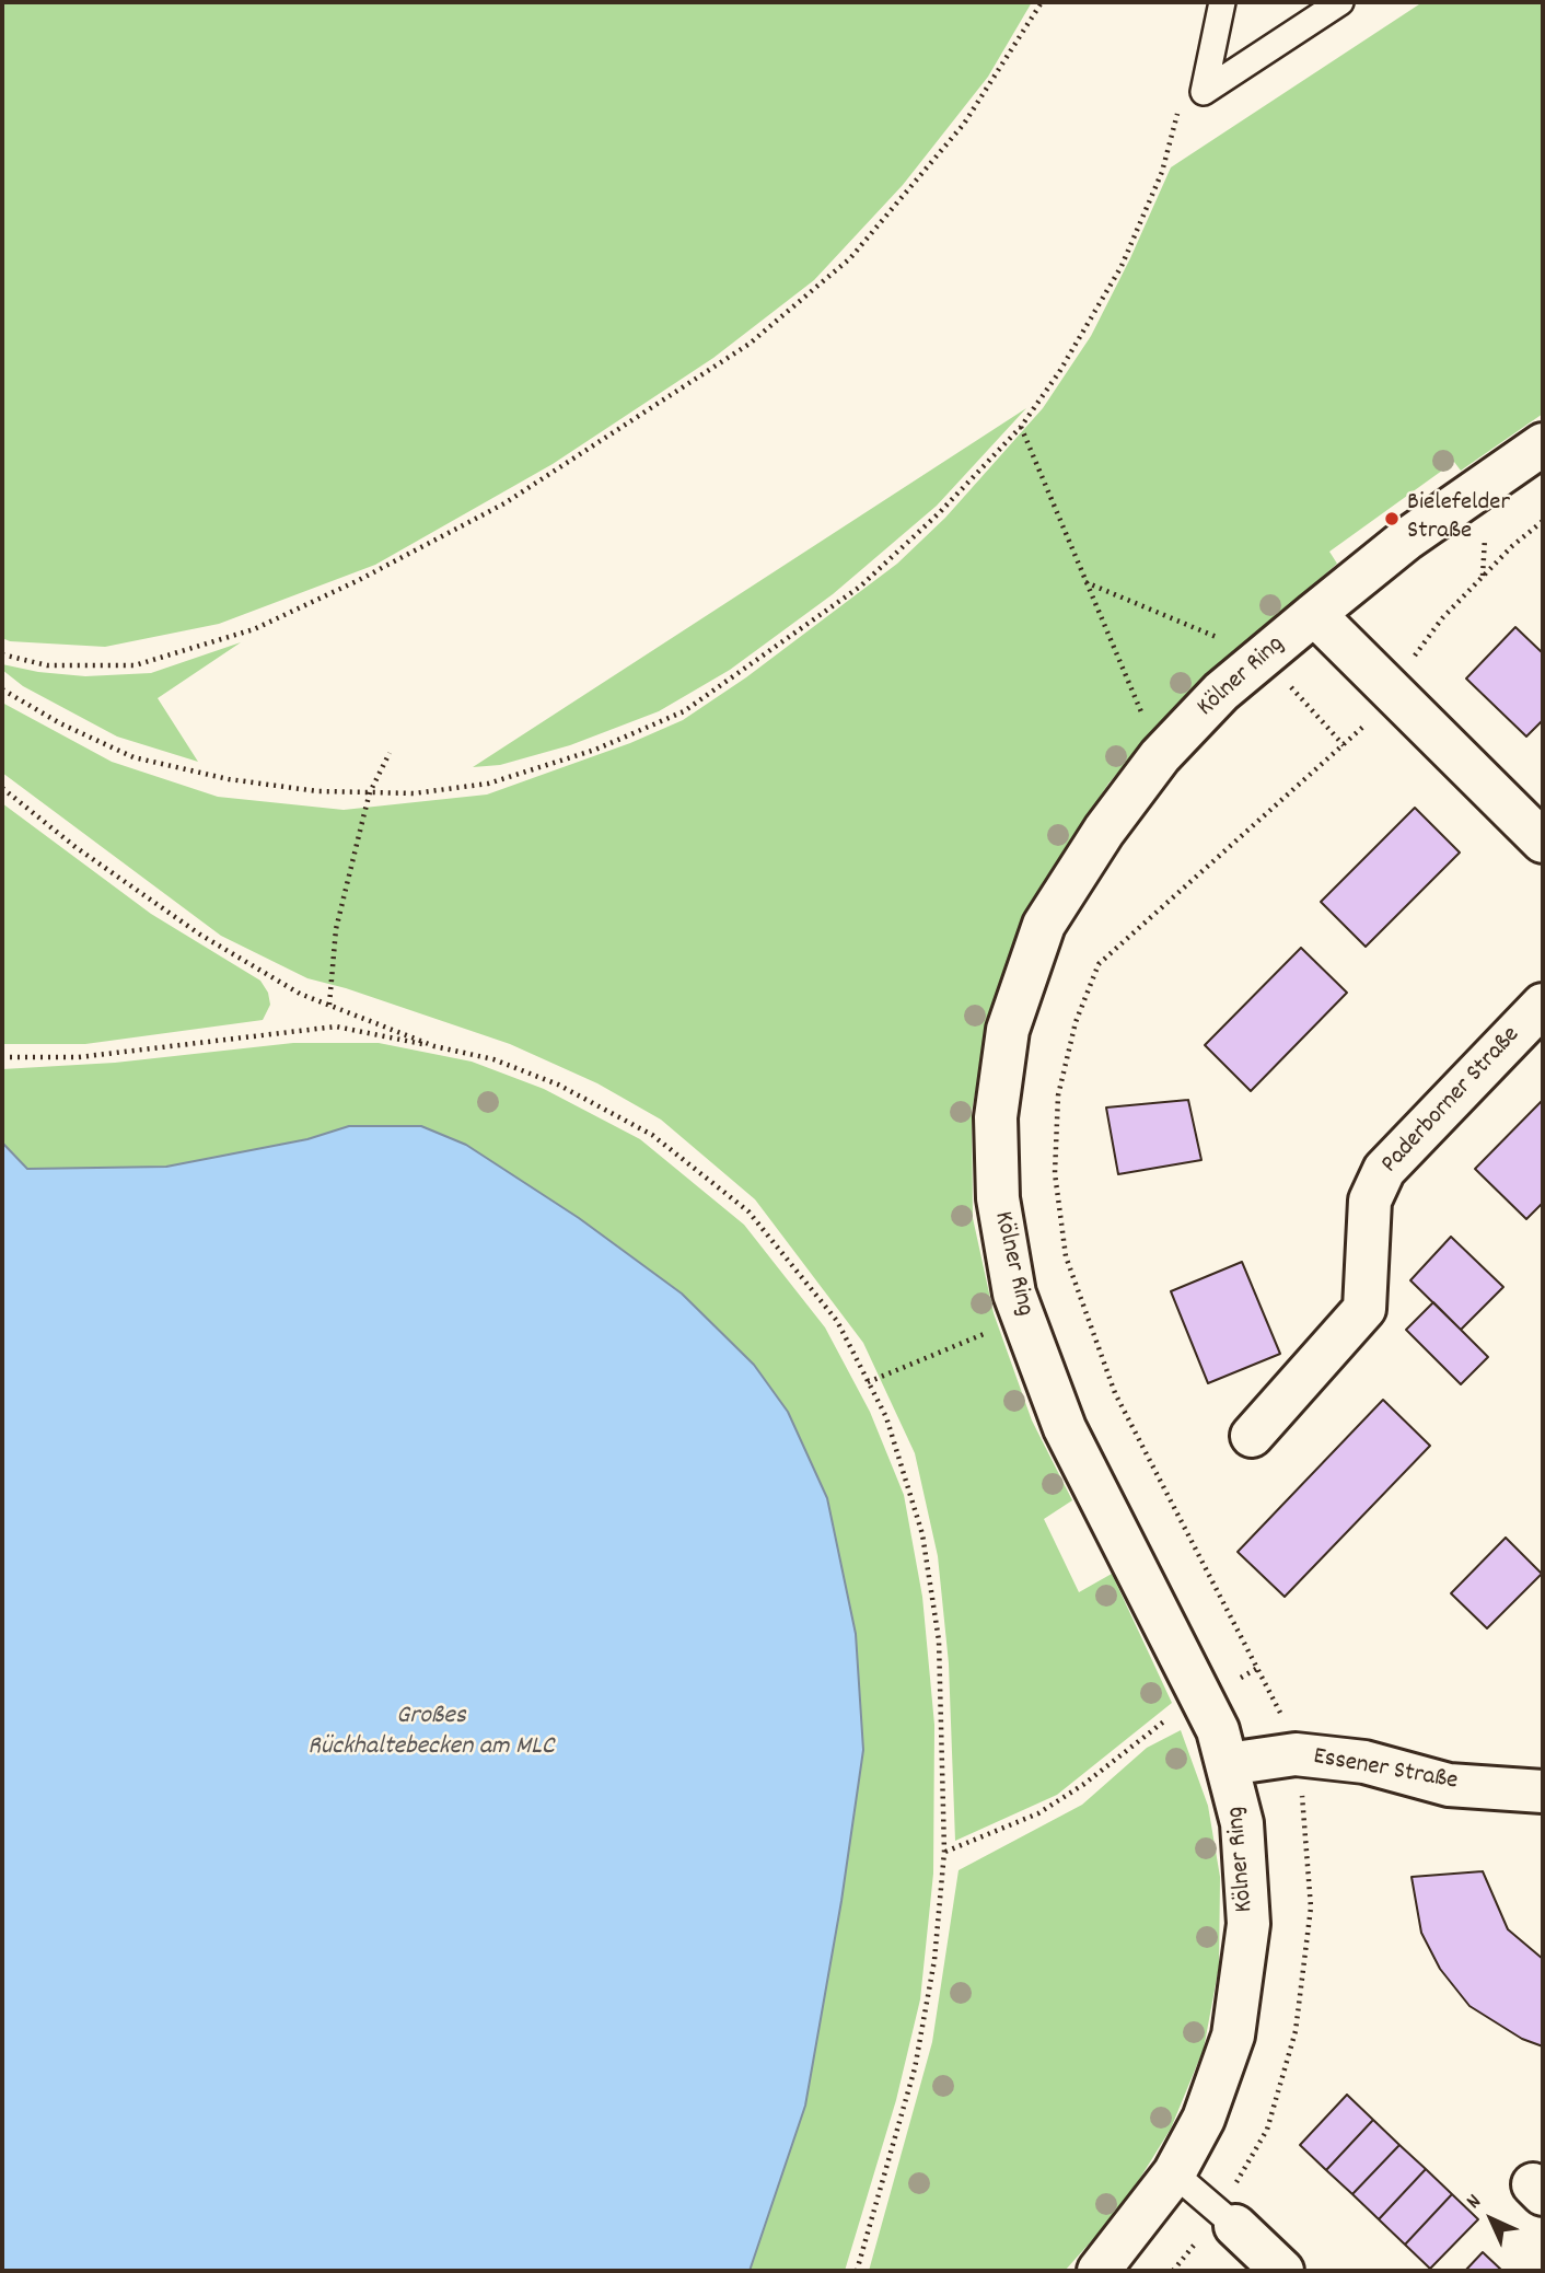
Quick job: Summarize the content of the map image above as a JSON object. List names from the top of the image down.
{
  "streets": {
    "street": ["Kölner Ring", "Paderborner Straße", "Essener Straße"]
  },
  "crossings": [
    ["Kölner Ring", "Essener Straße"]
  ],
  "water": ["Großes Rückhaltebecken am MLC"],
  "places": ["Bielefelder Straße"],
  "north": "top left"
}
